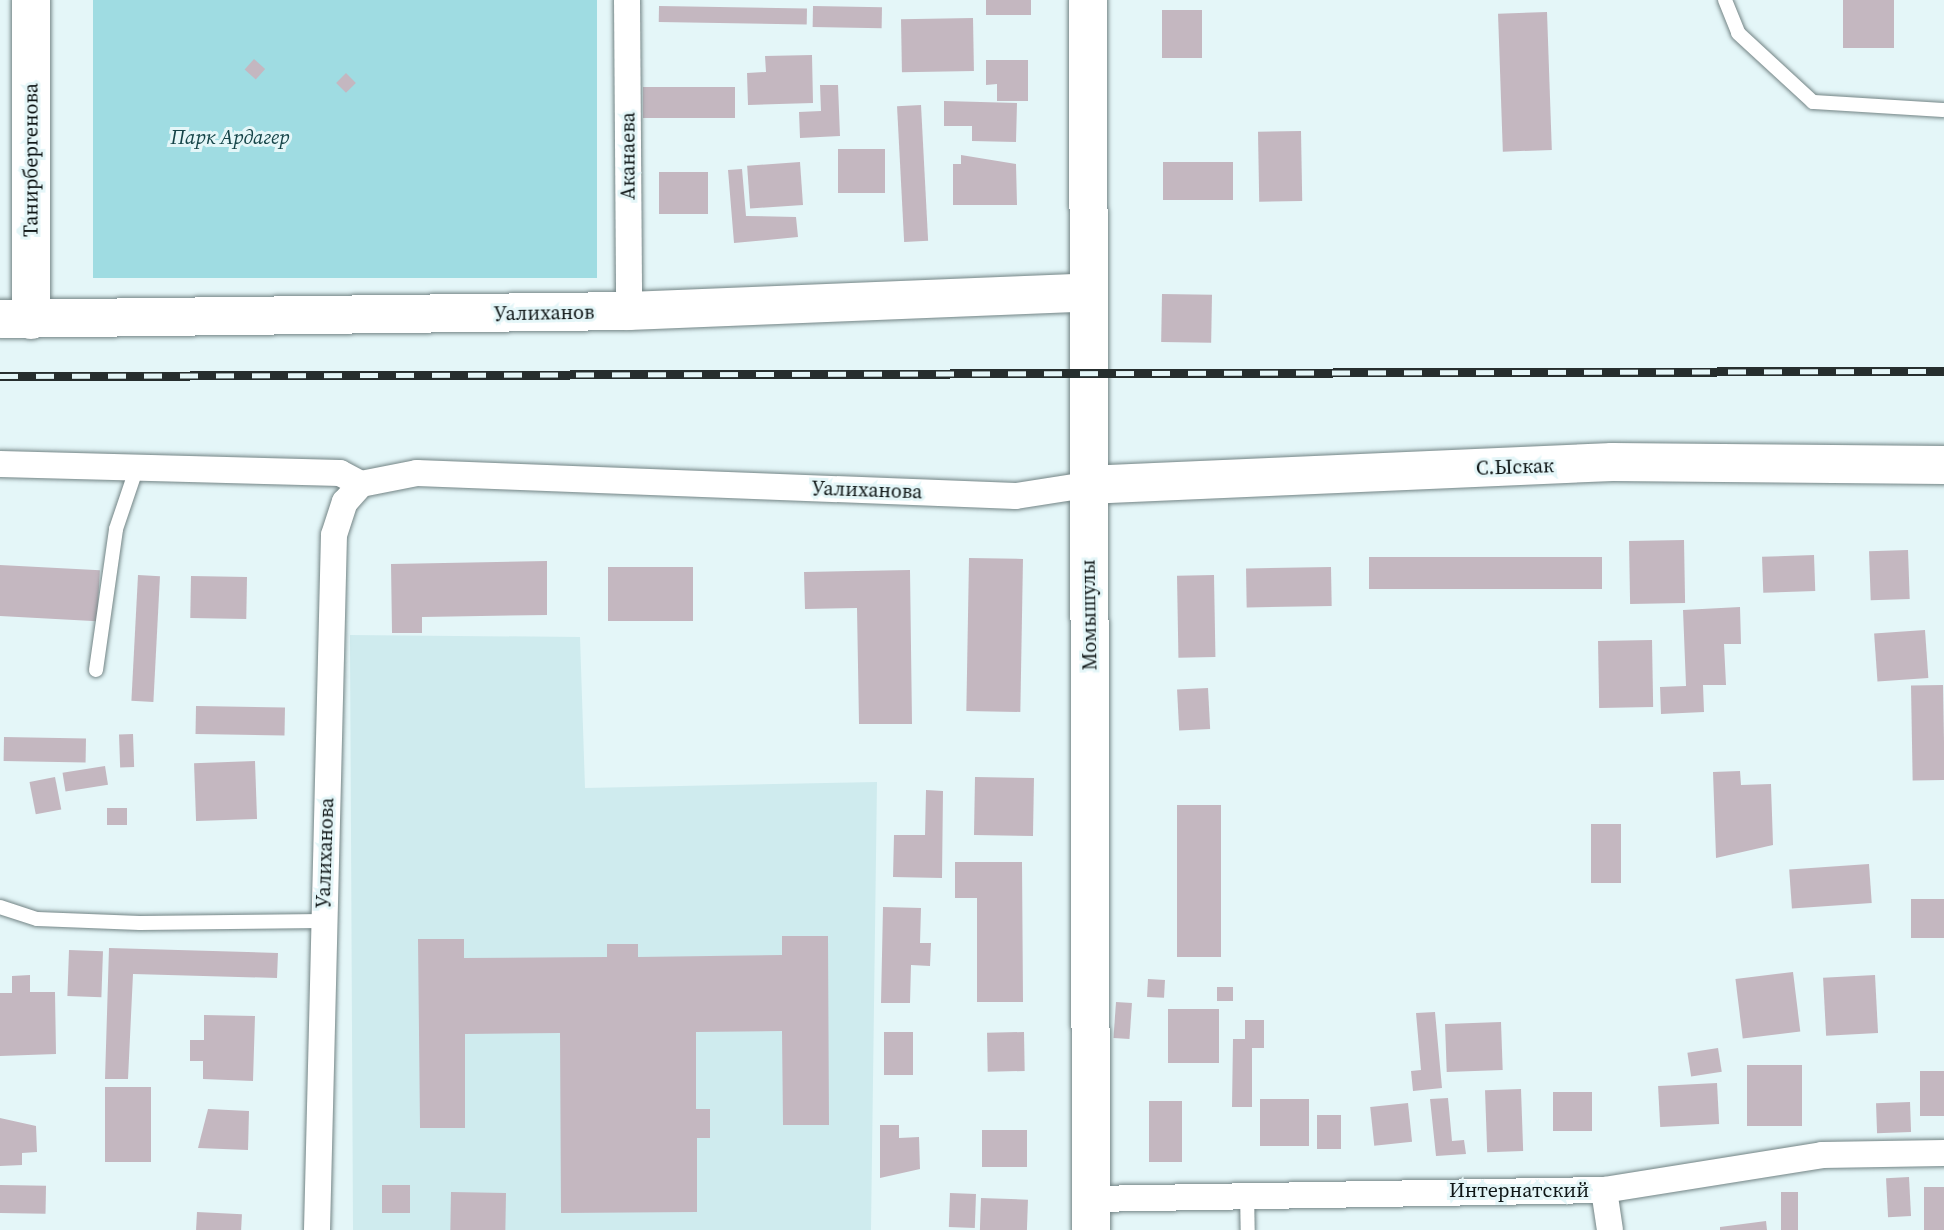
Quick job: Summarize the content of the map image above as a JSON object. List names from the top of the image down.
{
  "streets": {
    "street": [
      "Аканаева",
      "Танирбергенова",
      "Уалиханов",
      "С.Ыскак",
      "Уалиханова",
      "Момышулы",
      "Интернатский"
    ]
  },
  "crossings": [
    ["Аканаева", "Уалиханов"],
    ["Танирбергенова", "Уалиханов"],
    ["Уалиханов", "Момышулы"],
    ["С.Ыскак", "Уалиханова"],
    ["С.Ыскак", "Момышулы"],
    ["Уалиханова", "Момышулы"],
    ["Момышулы", "Интернатский"]
  ],
  "parks": ["Парк Ардагер"]
}
